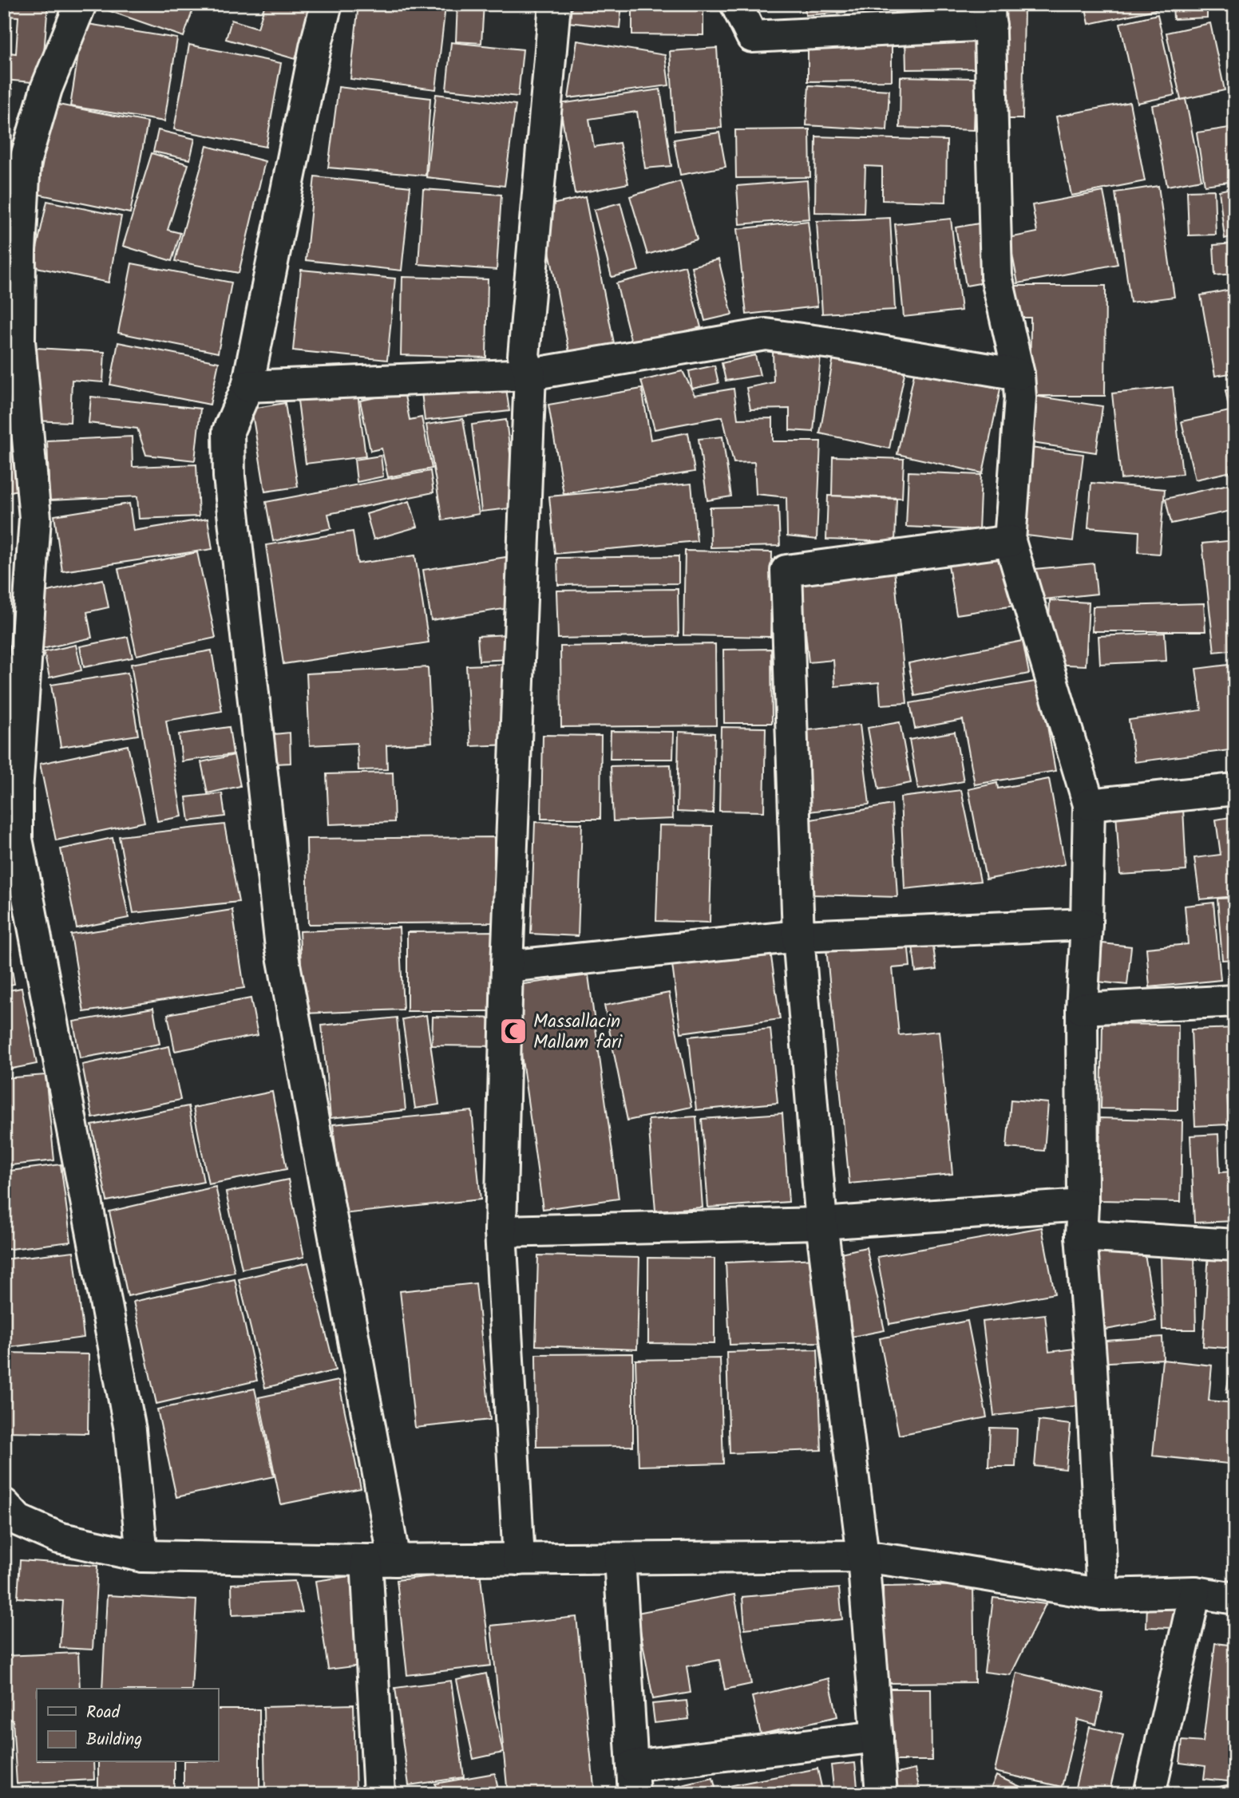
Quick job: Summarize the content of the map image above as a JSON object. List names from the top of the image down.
{
  "places": {
    "mosque": ["Massallacin Mallam fari"]
  },
  "legend": ["Road", "Building"]
}
